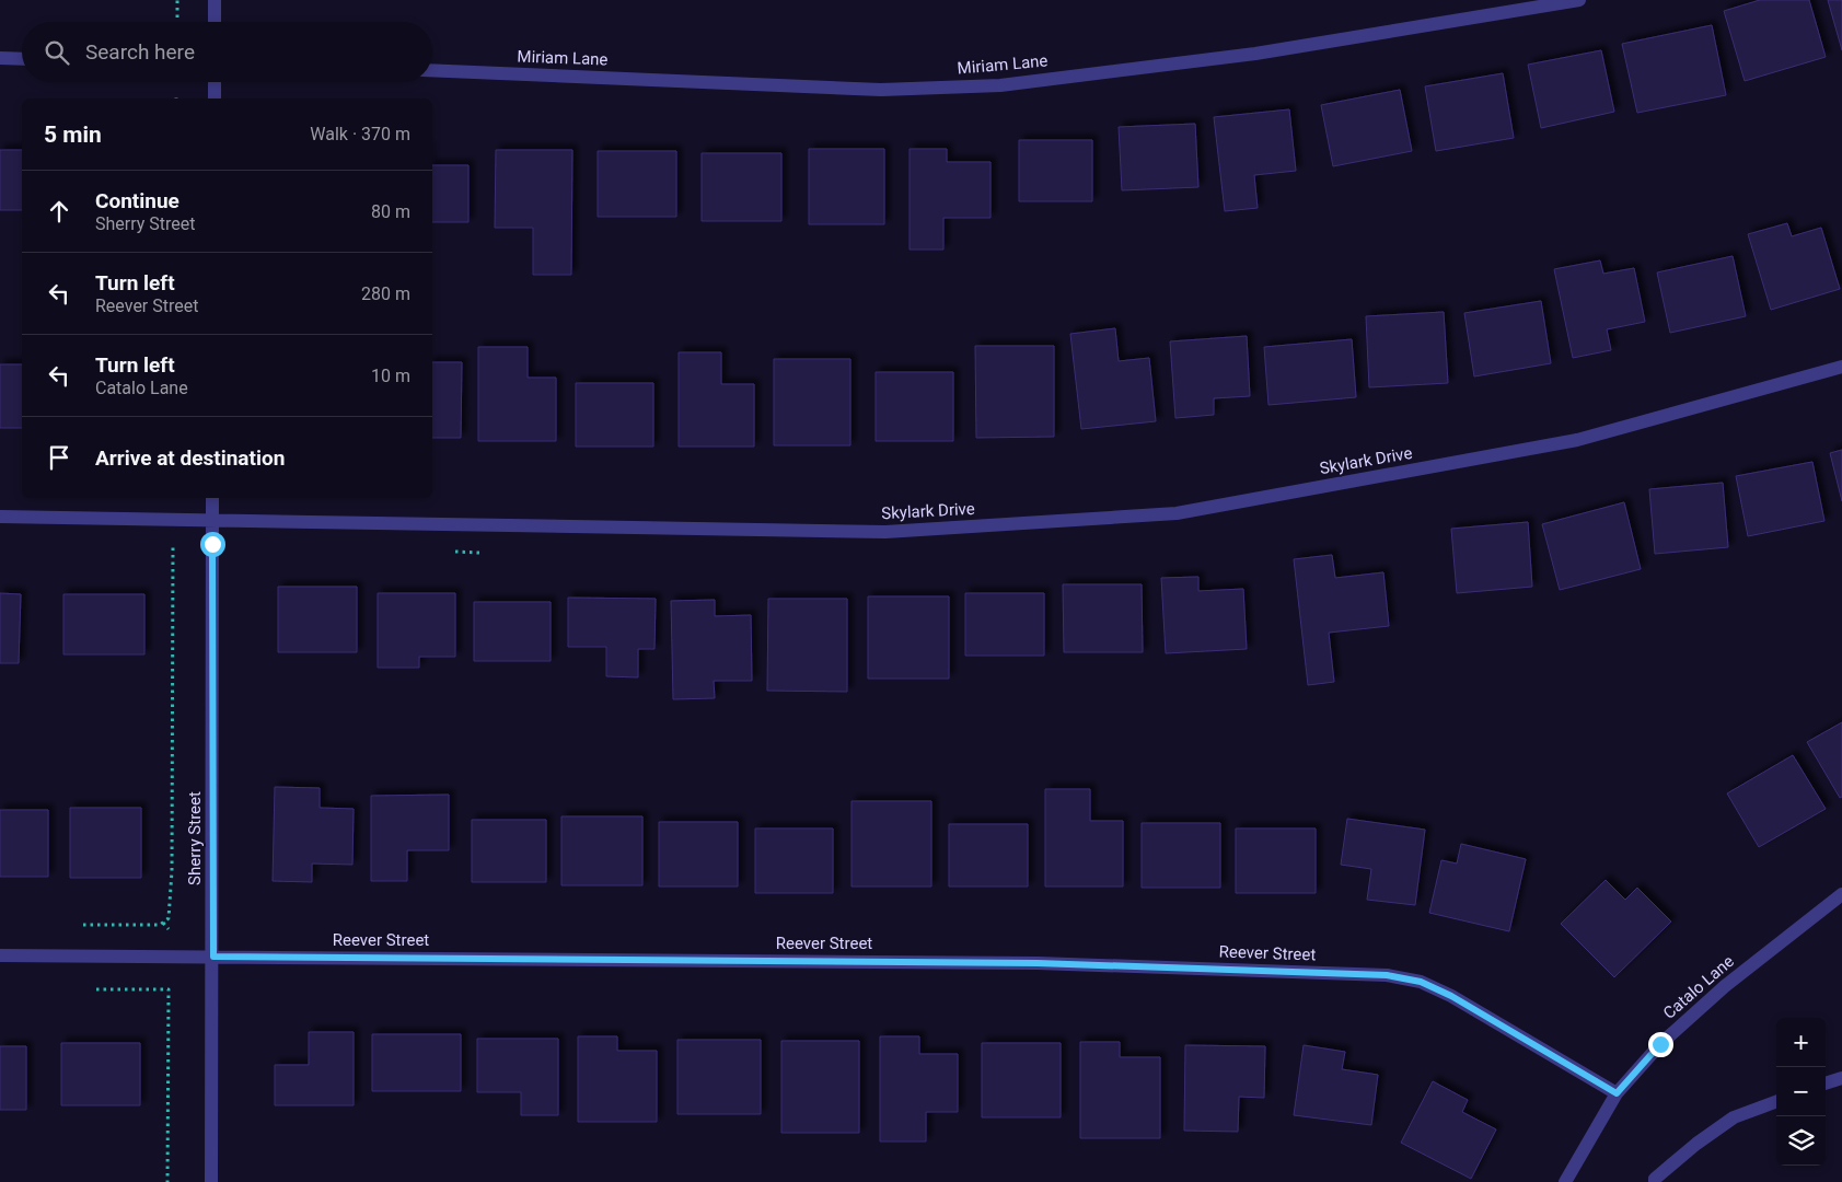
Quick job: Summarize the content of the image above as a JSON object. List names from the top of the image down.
{
  "streets": {
    "street": [
      "Miriam Lane",
      "Skylark Drive",
      "Sherry Street",
      "Reever Street",
      "Catalo Lane"
    ]
  },
  "crossings": [
    ["Skylark Drive", "Sherry Street"],
    ["Sherry Street", "Reever Street"],
    ["Reever Street", "Catalo Lane"]
  ],
  "page": {
    "search": "Search here",
    "heading": ["5 min", "Walk · 370 m"],
    "list": [
      ["Continue", "Sherry Street", "80 m"],
      ["Turn left", "Reever Street", "280 m"],
      ["Turn left", "Catalo Lane", "10 m"],
      "Arrive at destination"
    ],
    "map_buttons": ["+", "−"]
  }
}
